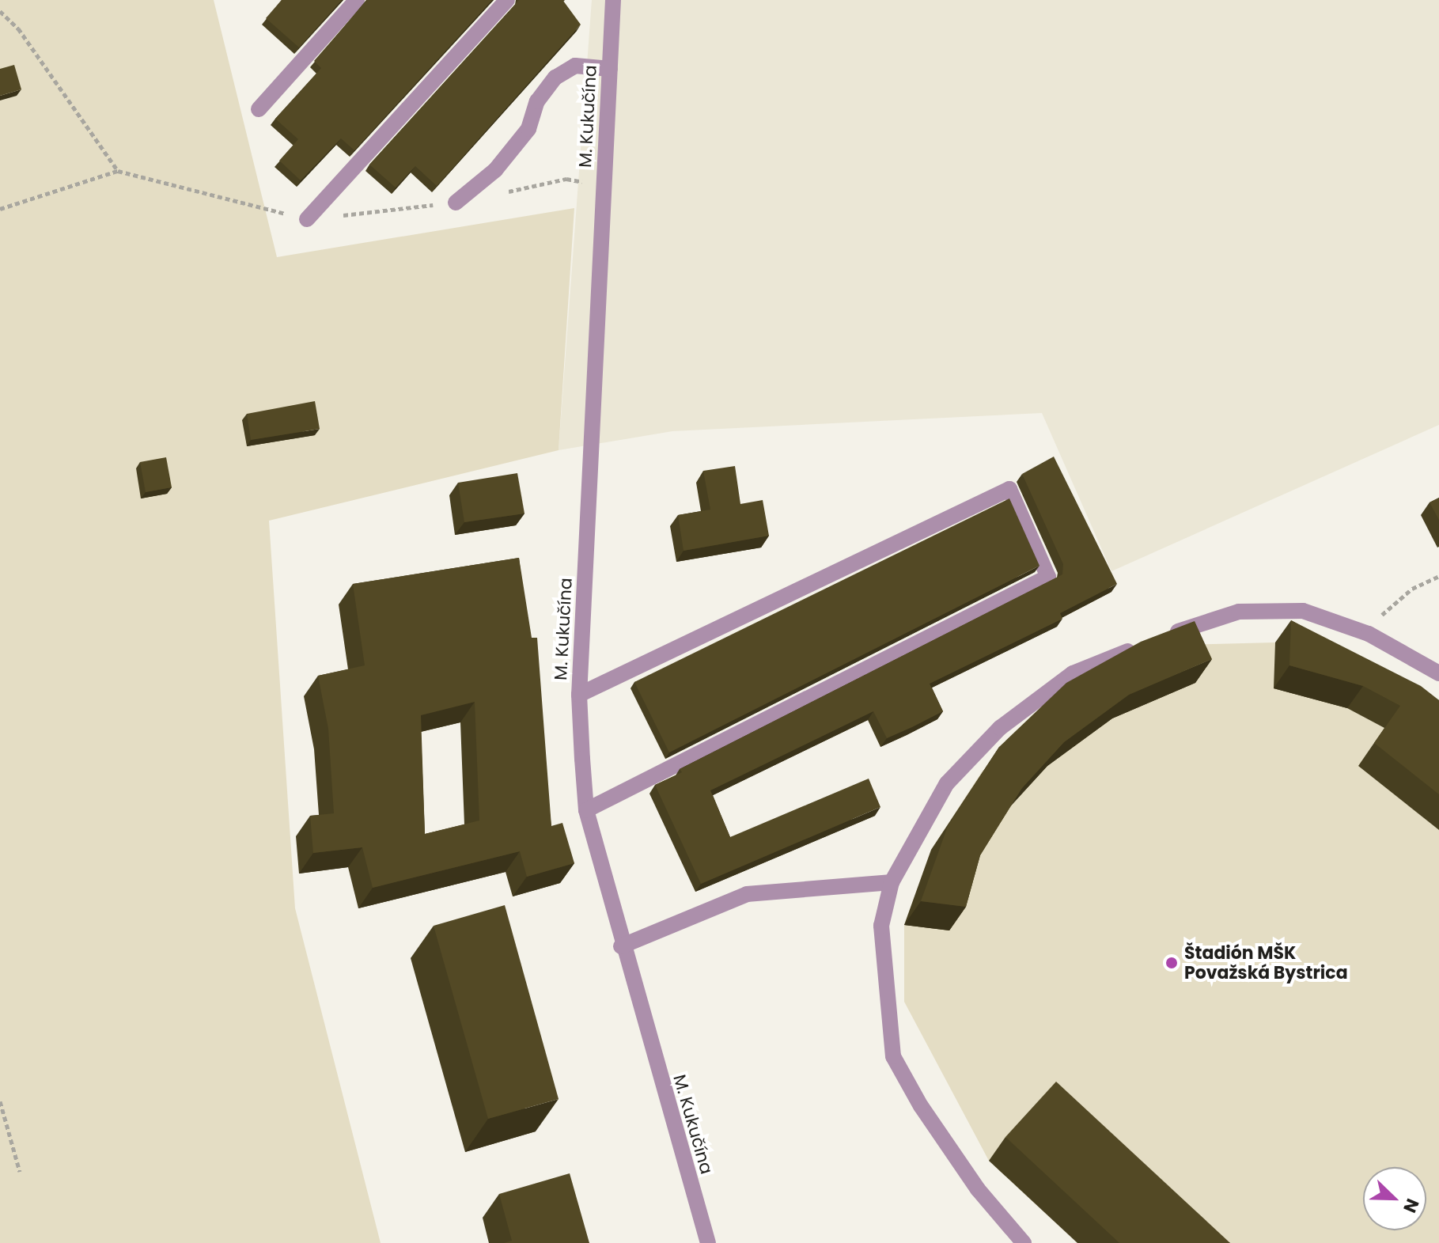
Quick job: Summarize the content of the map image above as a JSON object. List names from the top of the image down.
{
  "streets": {
    "street": ["M. Kukučína"]
  },
  "places": ["Štadión MŠK Považská Bystrica"],
  "north": "bottom right"
}
